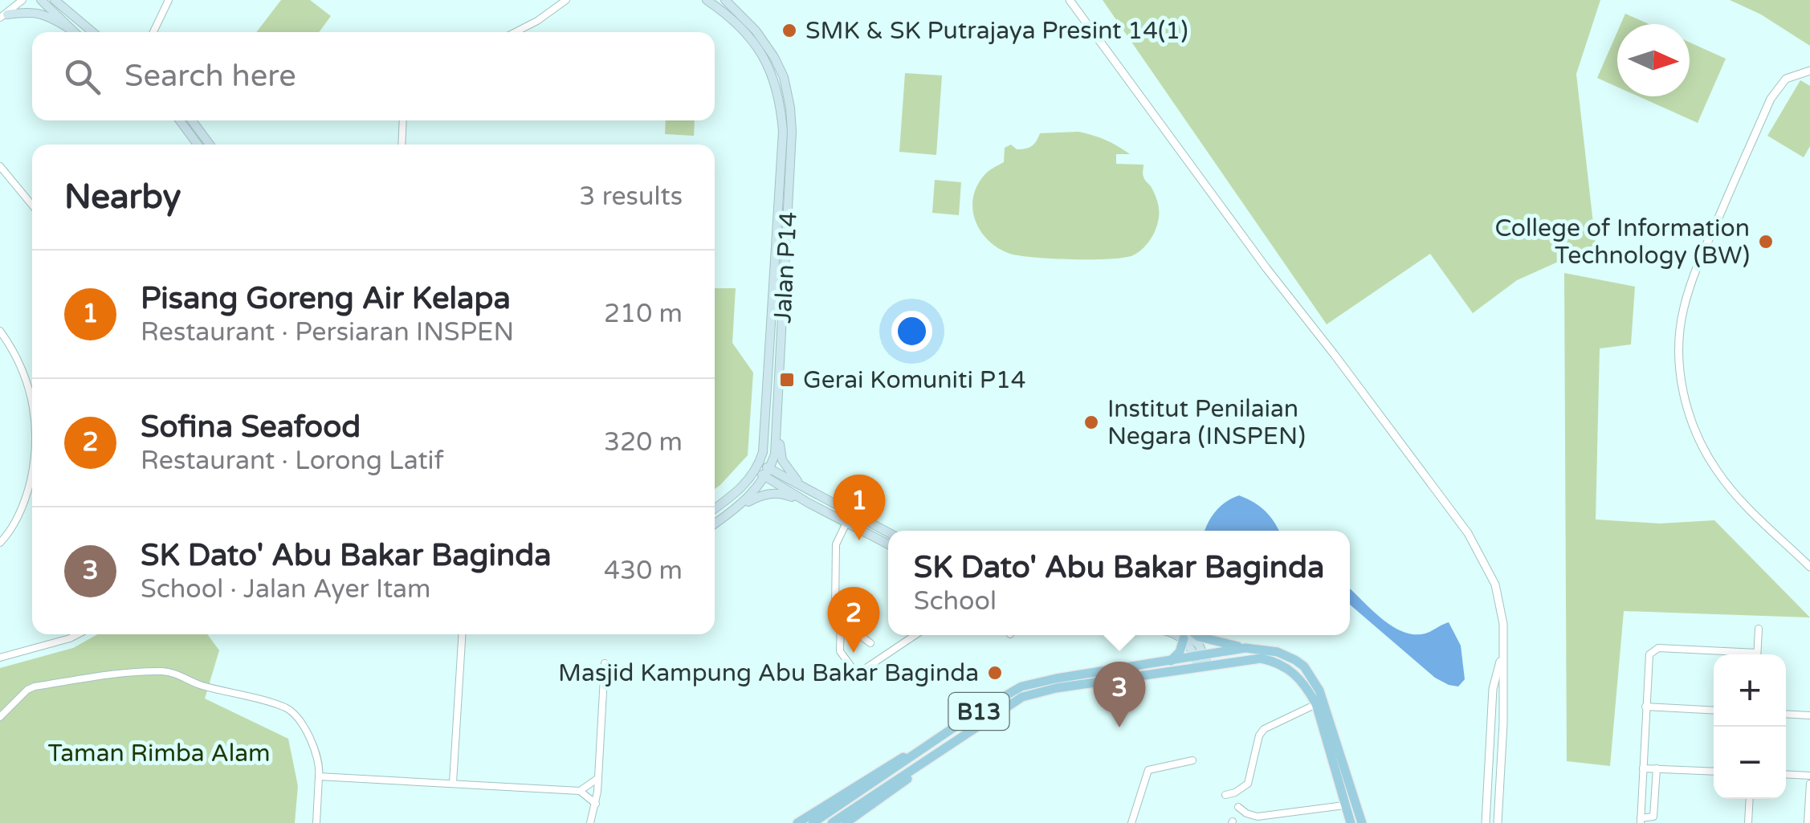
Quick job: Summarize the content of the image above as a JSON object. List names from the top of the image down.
{
  "streets": {
    "main road": ["Jalan P14", "B13"]
  },
  "parks": ["Taman Rimba Alam"],
  "places": {
    "other": [
      "SMK & SK Putrajaya Presint 14(1)",
      "College of Information Technology (BW)",
      "Institut Penilaian Negara (INSPEN)",
      "Masjid Kampung Abu Bakar Baginda"
    ],
    "transit": ["Gerai Komuniti P14"]
  },
  "north": "right",
  "page": {
    "search": "Search here",
    "heading": ["Nearby", "3 results"],
    "list": [
      {
        "mark": "1",
        "name": "Pisang Goreng Air Kelapa",
        "note": "Restaurant · Persiaran INSPEN",
        "value": "210 m"
      },
      {
        "mark": "2",
        "name": "Sofina Seafood",
        "note": "Restaurant · Lorong Latif",
        "value": "320 m"
      },
      {
        "mark": "3",
        "name": "SK Dato' Abu Bakar Baginda",
        "note": "School · Jalan Ayer Itam",
        "value": "430 m"
      }
    ],
    "pins": ["1", "2", "3"],
    "popup": ["SK Dato' Abu Bakar Baginda", "School"],
    "map_buttons": ["+", "−"]
  }
}
